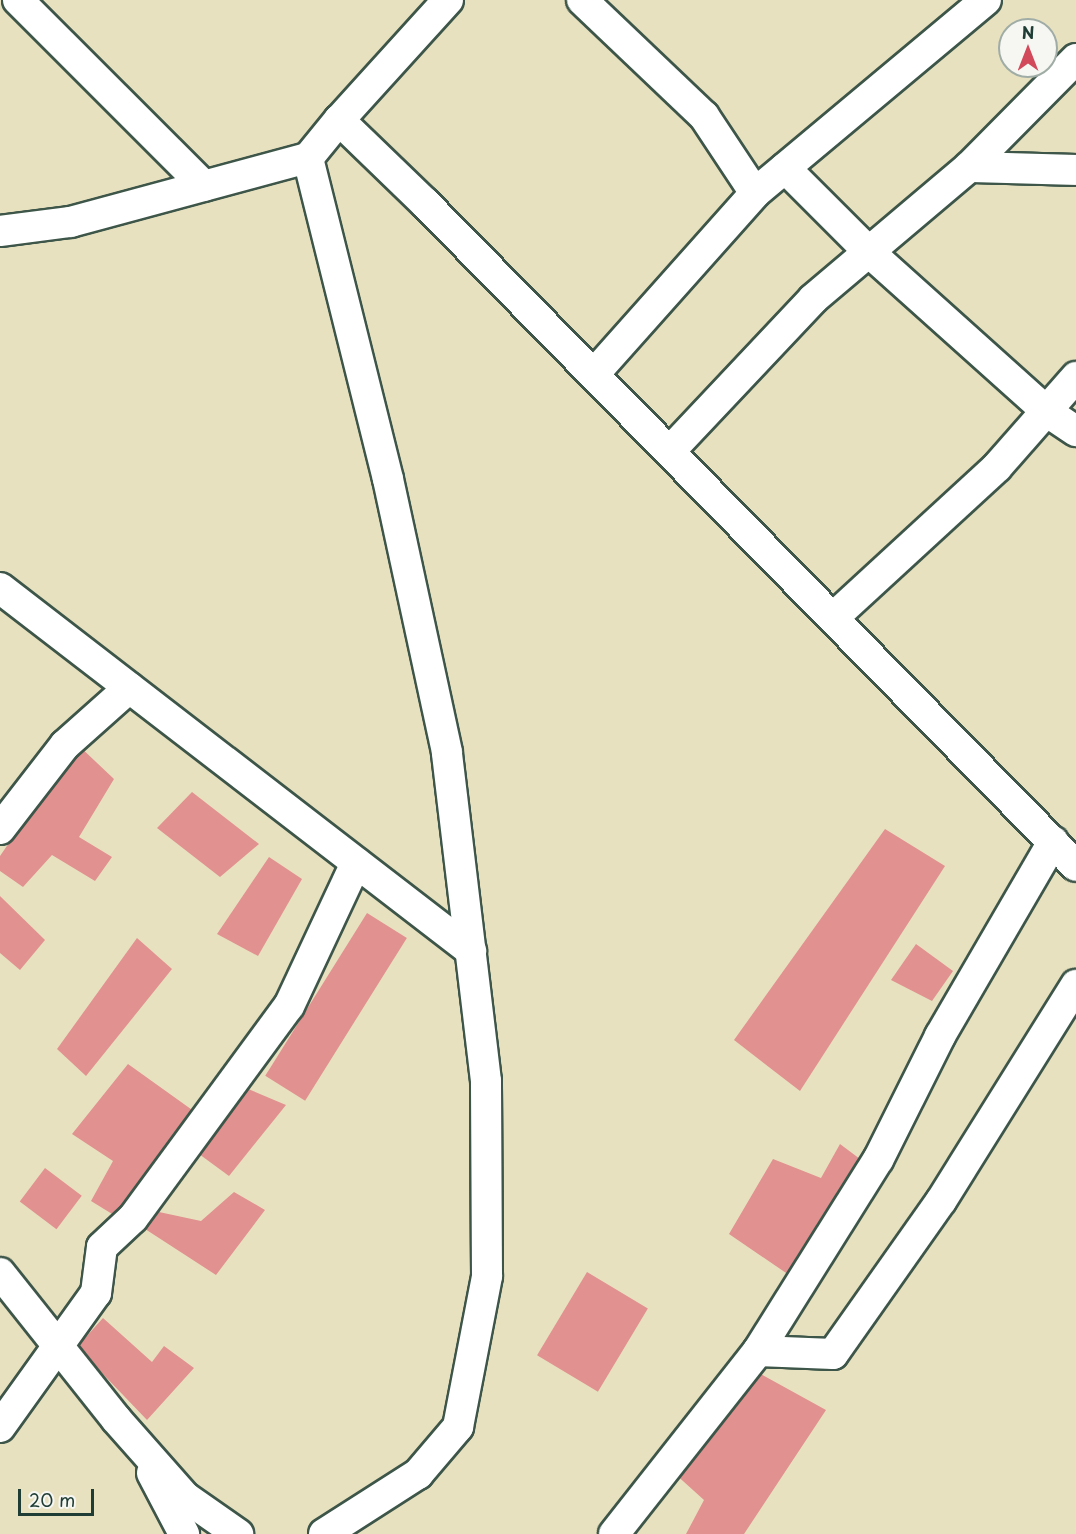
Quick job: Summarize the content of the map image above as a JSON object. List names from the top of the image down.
{
  "scale_bar": "20 m",
  "north": "top"
}
